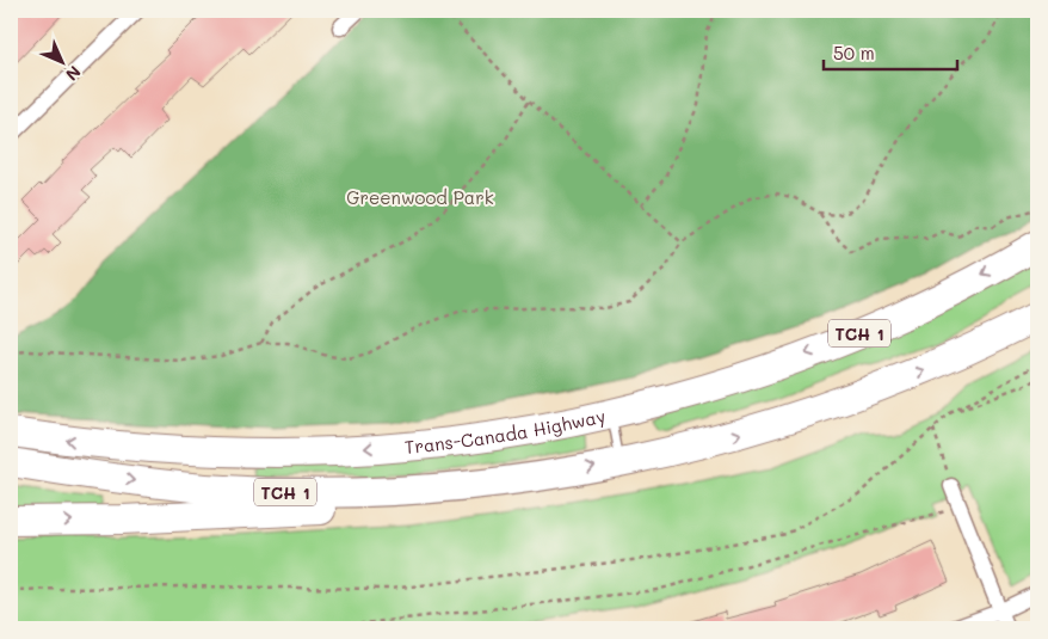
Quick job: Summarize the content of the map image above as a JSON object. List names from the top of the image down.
{
  "streets": {
    "highway": ["TCH 1", "Trans-Canada Highway"]
  },
  "parks": ["Greenwood Park"],
  "scale_bar": "50 m",
  "north": "bottom right"
}
